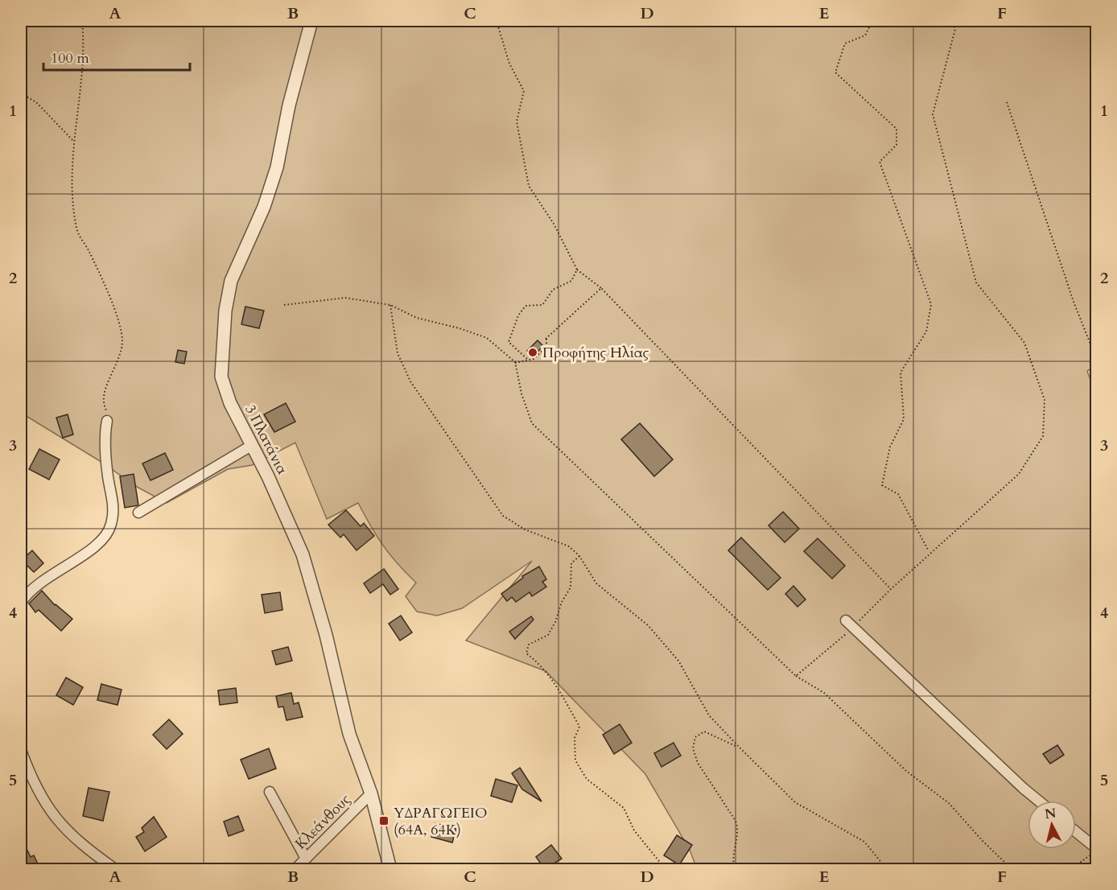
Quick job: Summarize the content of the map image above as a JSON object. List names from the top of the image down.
{
  "streets": {
    "street": ["3 Πλατάνια", "Κλεάνθους"]
  },
  "crossings": [
    ["3 Πλατάνια", "Κλεάνθους"]
  ],
  "places": {
    "other": ["Προφήτης Ηλίας"],
    "transit": ["ΥΔΡΑΓΩΓΕΙΟ (64Α, 64Κ)"]
  },
  "scale_bar": "100 m",
  "north": "top",
  "grid": {
    "columns": [
      "A",
      "B",
      "C",
      "D",
      "E",
      "F"
    ],
    "rows": [
      "1",
      "2",
      "3",
      "4",
      "5"
    ]
  }
}
